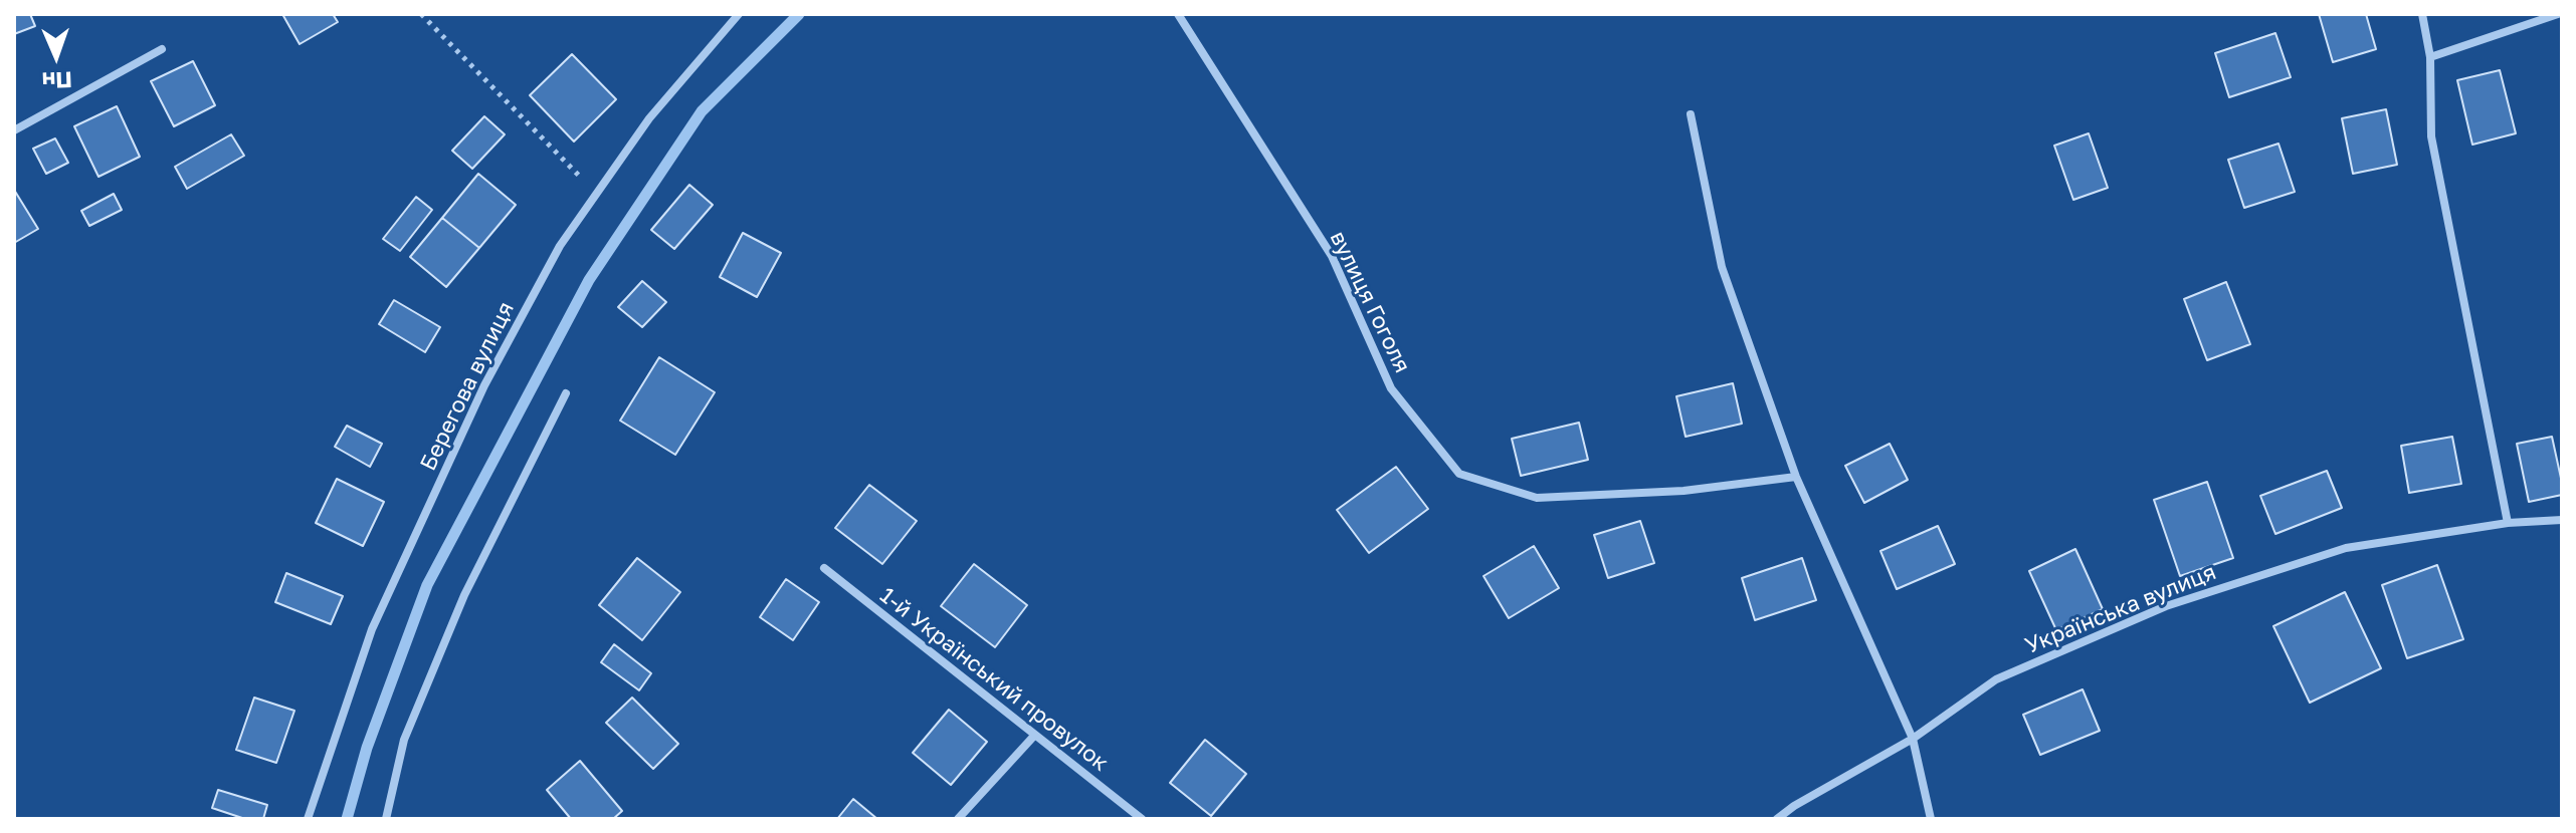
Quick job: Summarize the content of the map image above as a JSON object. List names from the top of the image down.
{
  "streets": {
    "street": [
      "вулиця Гоголя",
      "Берегова вулиця",
      "Українська вулиця",
      "1-й Український провулок"
    ]
  },
  "north": "bottom"
}
